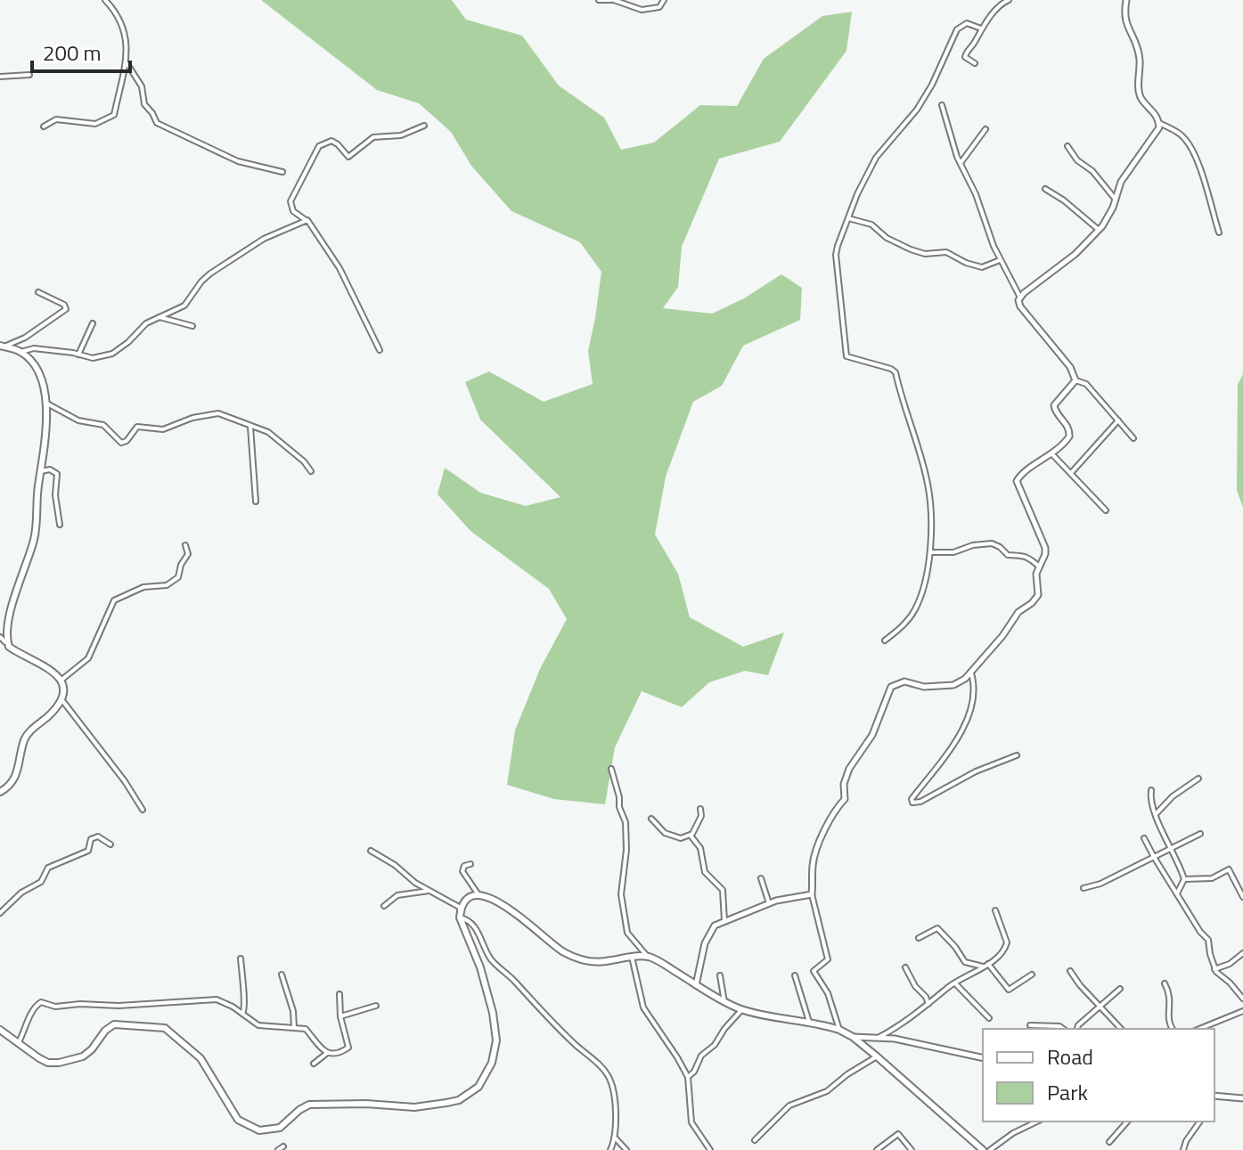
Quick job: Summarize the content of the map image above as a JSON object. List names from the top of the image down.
{
  "legend": ["Road", "Park"],
  "scale_bar": "200 m"
}
